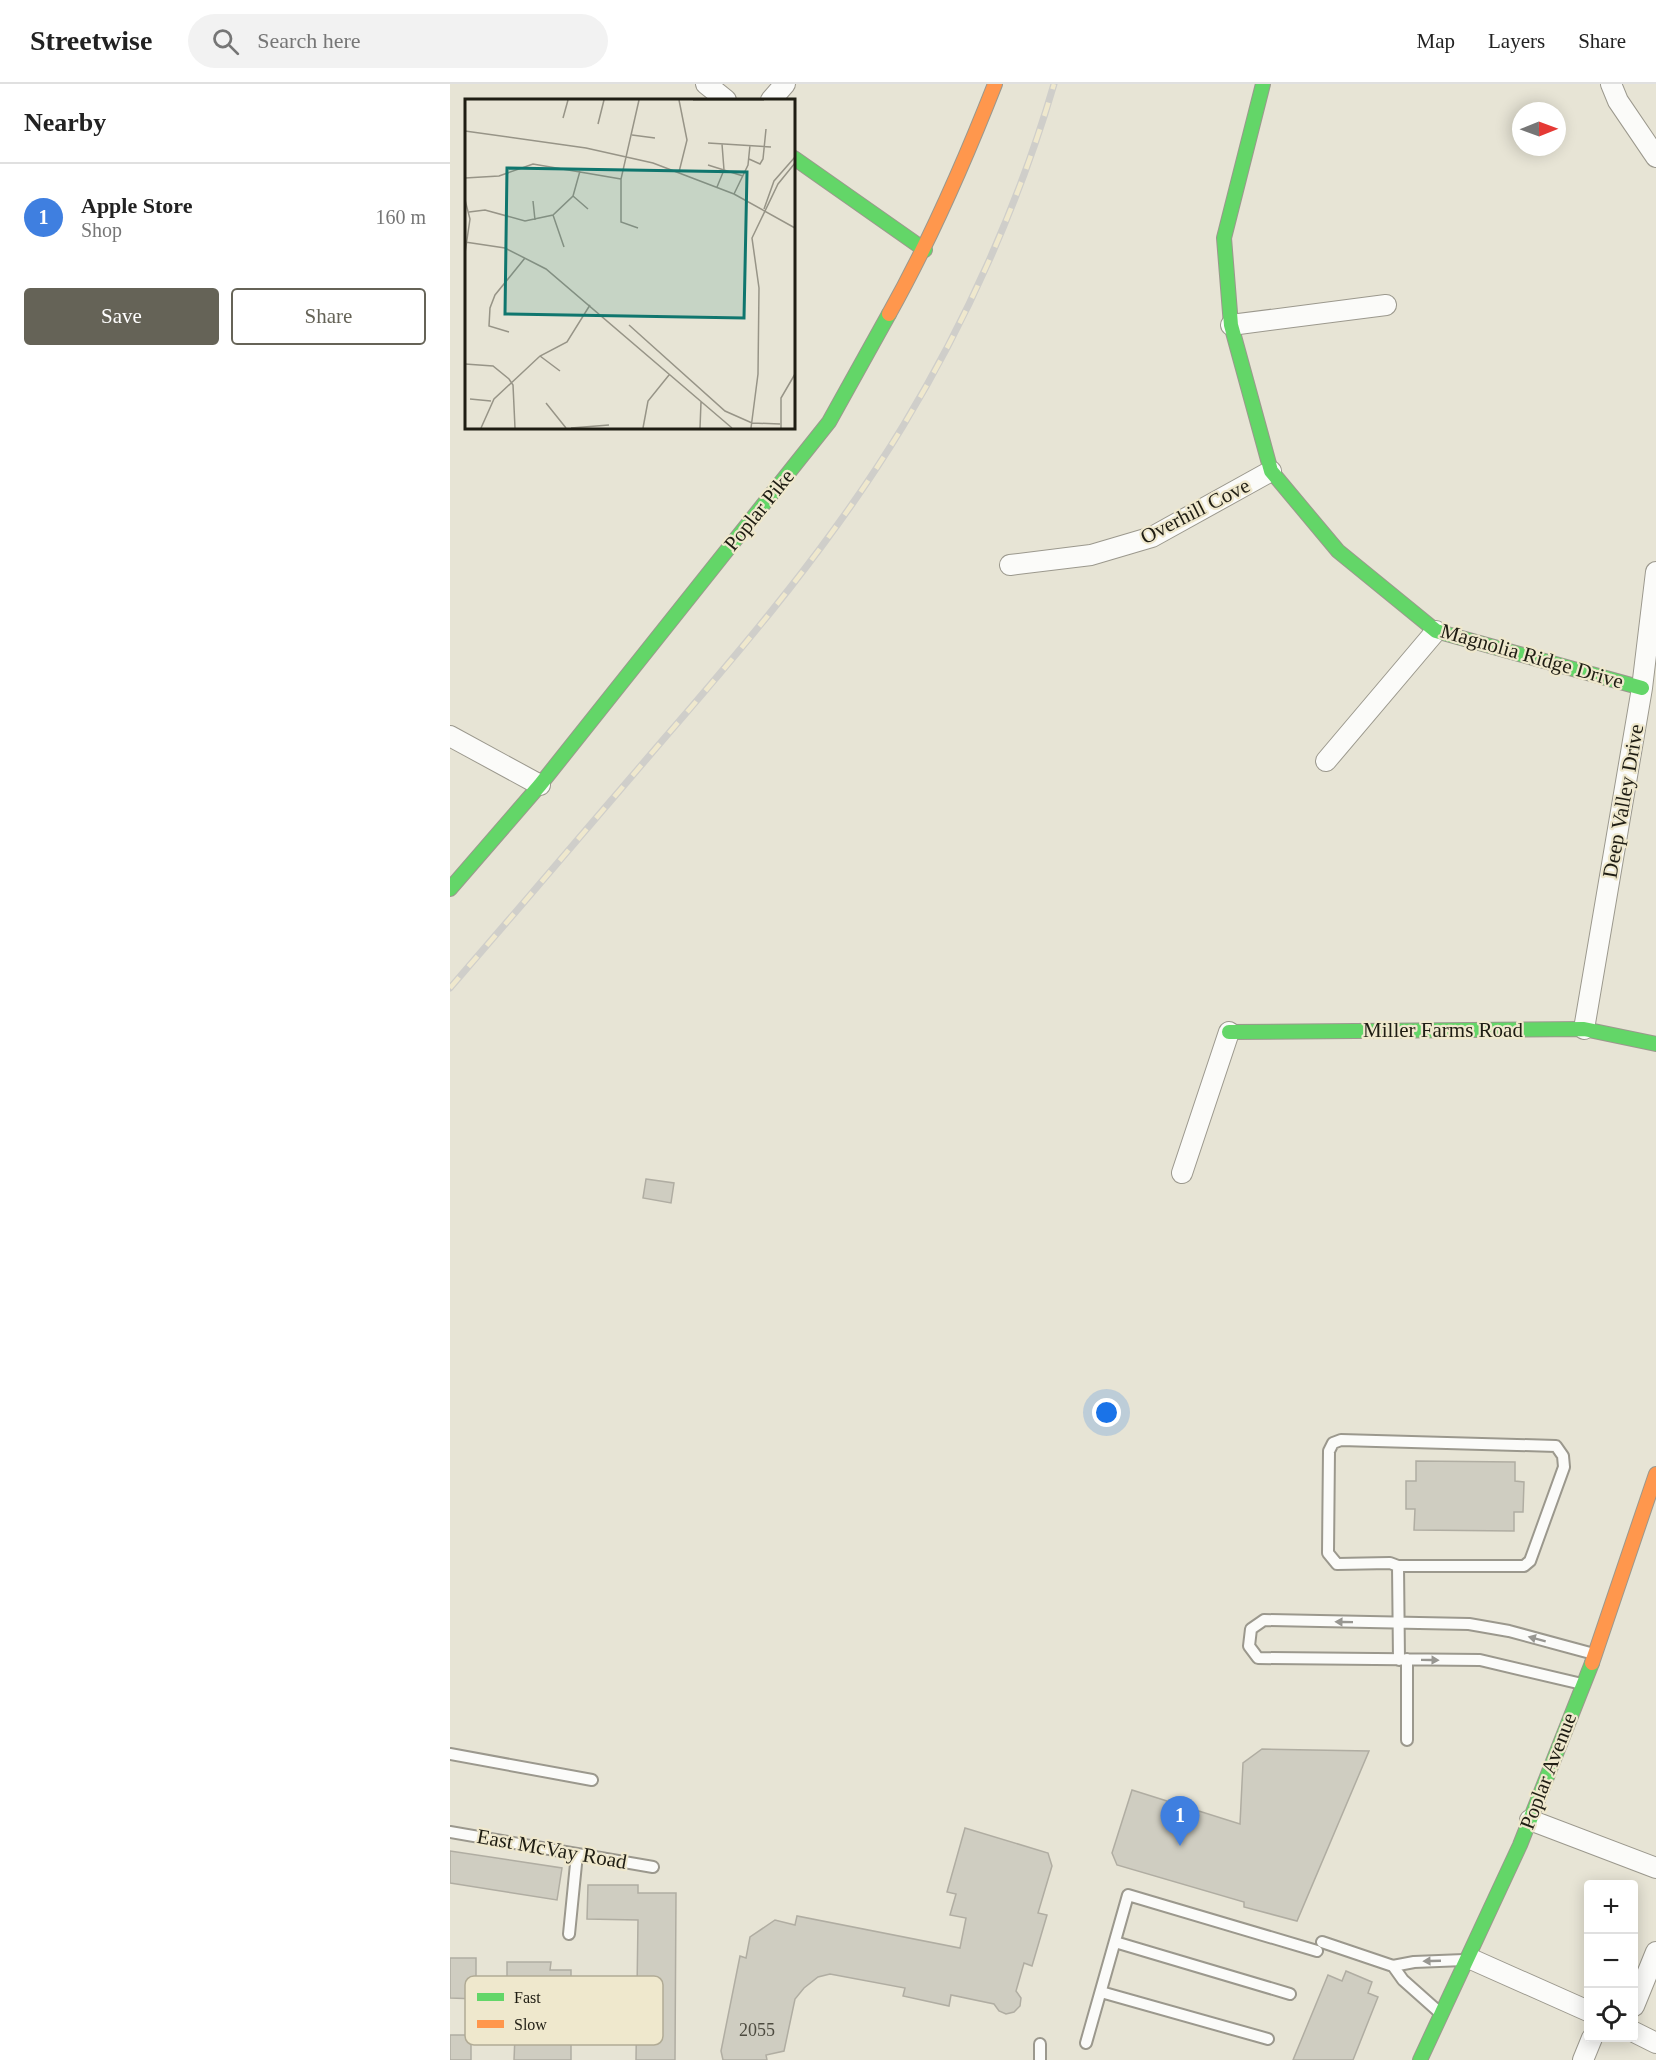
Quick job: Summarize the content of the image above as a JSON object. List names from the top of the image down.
{
  "streets": {
    "main road": [
      "Poplar Pike",
      "Magnolia Ridge Drive",
      "Miller Farms Road",
      "Poplar Avenue"
    ],
    "street": ["Overhill Cove", "Deep Valley Drive"],
    "lane": ["East McVay Road"]
  },
  "crossings": [
    ["Overhill Cove", "Magnolia Ridge Drive"],
    ["Magnolia Ridge Drive", "Deep Valley Drive"],
    ["Deep Valley Drive", "Miller Farms Road"]
  ],
  "house_numbers": ["2055"],
  "legend": ["Fast", "Slow"],
  "north": "right",
  "page": {
    "header": "Streetwise",
    "search": "Search here",
    "nav": ["Map", "Layers", "Share"],
    "heading": "Nearby",
    "list": [
      {
        "mark": "1",
        "name": "Apple Store",
        "note": "Shop",
        "value": "160 m"
      }
    ],
    "buttons": ["Save", "Share"],
    "pins": "1",
    "map_buttons": ["+", "−"]
  }
}
